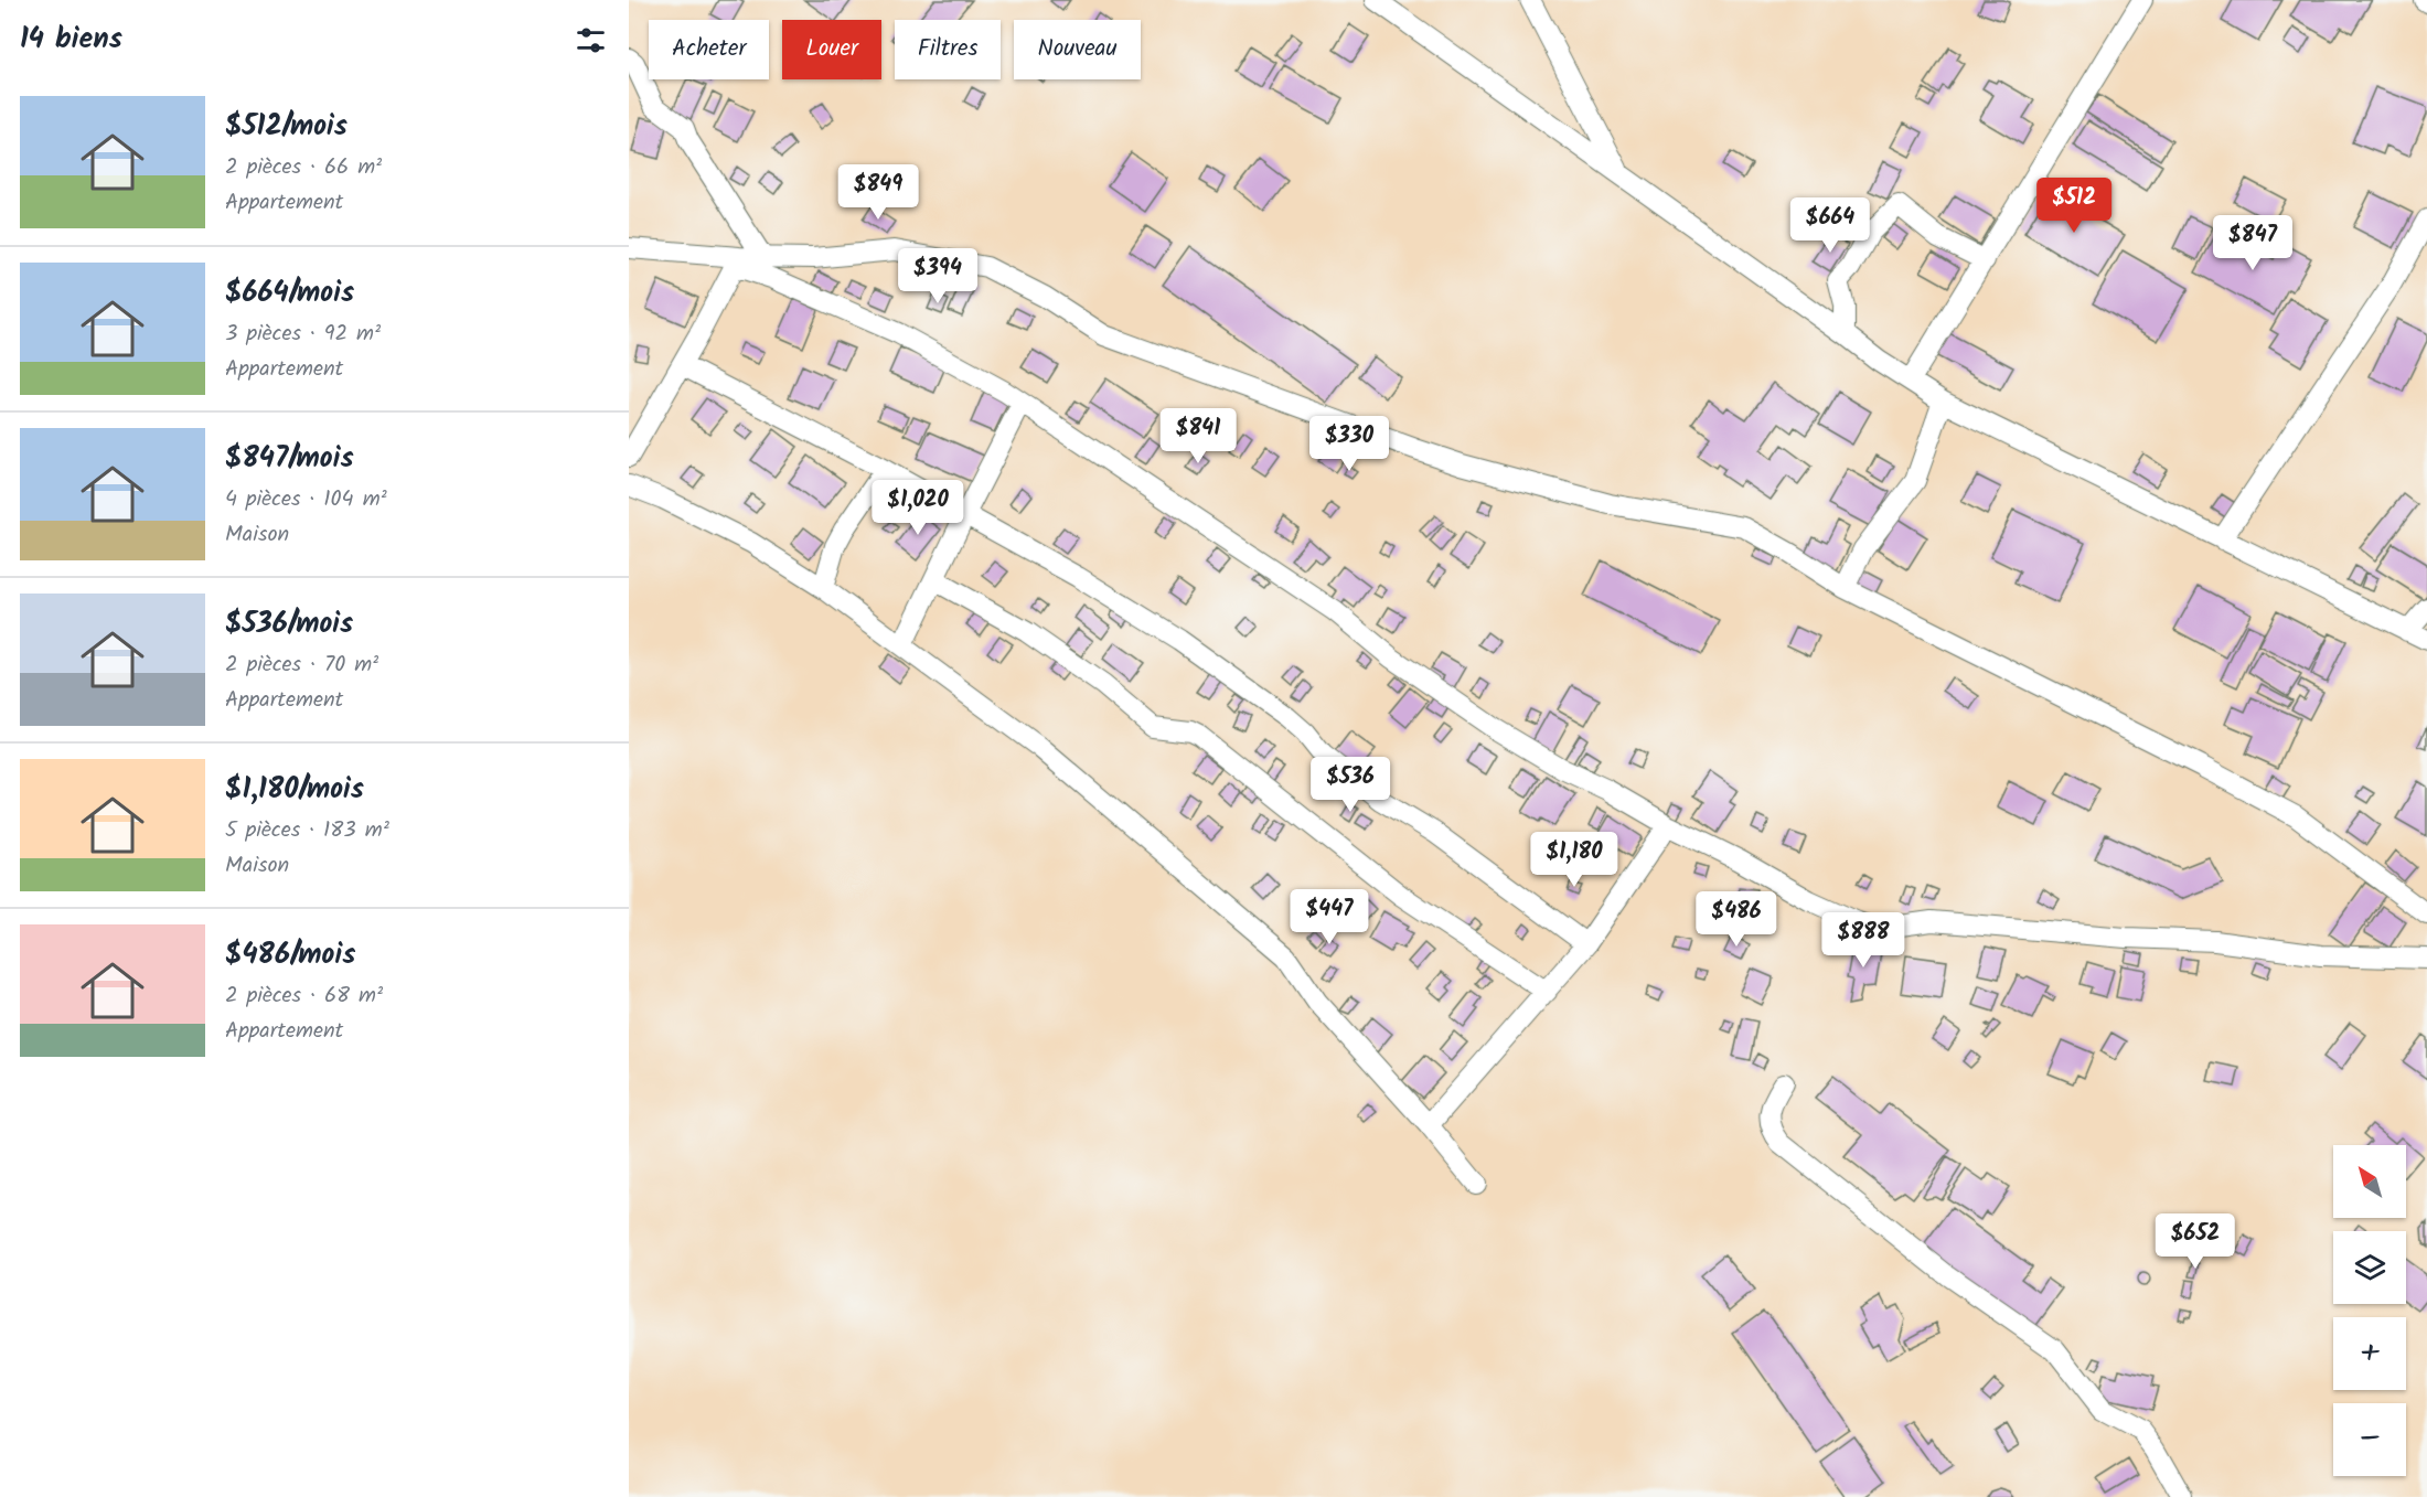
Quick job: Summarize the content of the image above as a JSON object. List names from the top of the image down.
{
  "north": "top left",
  "page": {
    "heading": "14 biens",
    "chip": [
      "Acheter",
      "Louer",
      "Filtres",
      "Nouveau"
    ],
    "list": [
      {
        "name": "$512/mois",
        "note": "2 pièces · 66 m² · Appartement"
      },
      {
        "name": "$664/mois",
        "note": "3 pièces · 92 m² · Appartement"
      },
      {
        "name": "$847/mois",
        "note": "4 pièces · 104 m² · Maison"
      },
      {
        "name": "$536/mois",
        "note": "2 pièces · 70 m² · Appartement"
      },
      {
        "name": "$1,180/mois",
        "note": "5 pièces · 183 m² · Maison"
      },
      {
        "name": "$486/mois",
        "note": "2 pièces · 68 m² · Appartement"
      }
    ],
    "price": [
      "$849",
      "$512",
      "$664",
      "$847",
      "$394",
      "$841",
      "$330",
      "$1,020",
      "$536",
      "$1,180",
      "$447",
      "$486",
      "$888",
      "$652"
    ],
    "map_buttons": ["+", "−"]
  }
}
